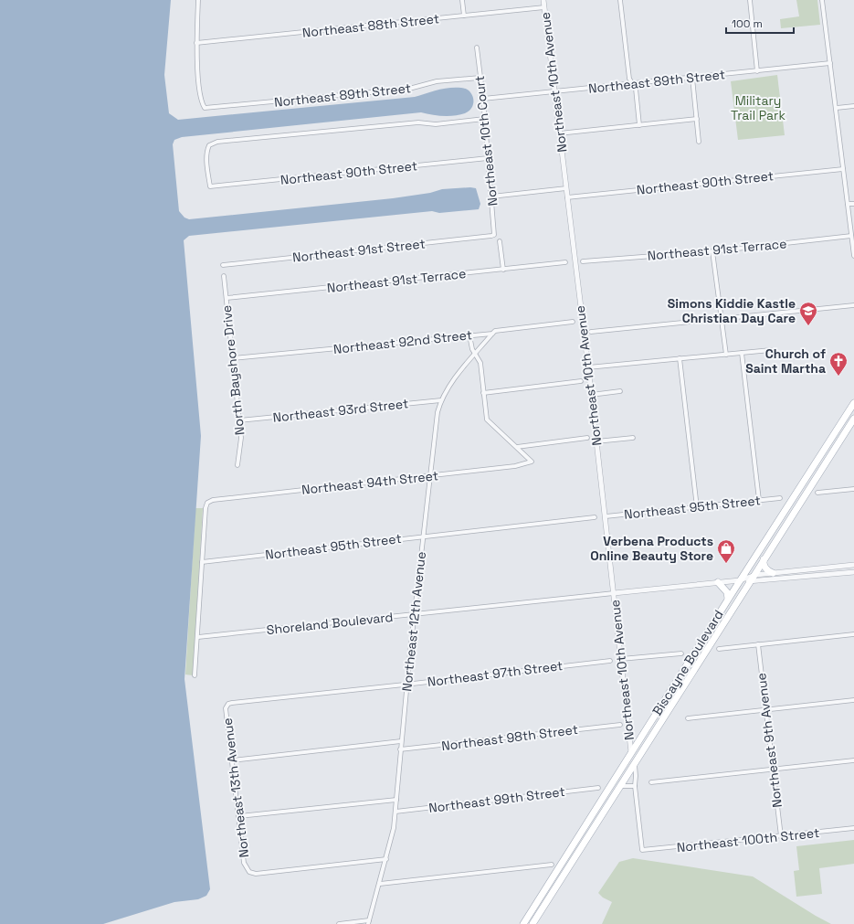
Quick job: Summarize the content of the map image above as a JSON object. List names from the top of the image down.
{
  "streets": {
    "main road": ["Biscayne Boulevard"],
    "street": [
      "Northeast 88th Street",
      "Northeast 89th Street",
      "Northeast 10th Avenue",
      "Northeast 10th Court",
      "Northeast 90th Street",
      "Northeast 91st Terrace",
      "Northeast 91st Street",
      "Northeast 92nd Street",
      "North Bayshore Drive",
      "Northeast 93rd Street",
      "Northeast 94th Street",
      "Northeast 95th Street",
      "Northeast 12th Avenue",
      "Shoreland Boulevard",
      "Northeast 97th Street",
      "Northeast 98th Street",
      "Northeast 9th Avenue",
      "Northeast 13th Avenue",
      "Northeast 99th Street",
      "Northeast 100th Street"
    ]
  },
  "crossings": [
    ["Northeast 88th Street", "Northeast 89th Street"],
    ["Northeast 88th Street", "Northeast 10th Avenue"],
    ["Northeast 89th Street", "Northeast 10th Avenue"],
    ["Northeast 89th Street", "Northeast 10th Court"],
    ["Northeast 10th Avenue", "Northeast 90th Street"],
    ["Northeast 10th Avenue", "Northeast 95th Street"],
    ["Northeast 10th Avenue", "Shoreland Boulevard"],
    ["Northeast 10th Avenue", "Biscayne Boulevard"],
    ["Northeast 10th Court", "Northeast 90th Street"],
    ["Northeast 10th Court", "Northeast 91st Street"],
    ["Northeast 91st Terrace", "North Bayshore Drive"],
    ["Northeast 92nd Street", "North Bayshore Drive"],
    ["Northeast 92nd Street", "Northeast 12th Avenue"],
    ["North Bayshore Drive", "Northeast 93rd Street"],
    ["Northeast 93rd Street", "Northeast 12th Avenue"],
    ["Northeast 94th Street", "Northeast 95th Street"],
    ["Northeast 94th Street", "Northeast 12th Avenue"],
    ["Northeast 95th Street", "Northeast 12th Avenue"],
    ["Northeast 12th Avenue", "Shoreland Boulevard"],
    ["Northeast 12th Avenue", "Northeast 97th Street"],
    ["Northeast 12th Avenue", "Northeast 98th Street"],
    ["Northeast 12th Avenue", "Northeast 13th Avenue"],
    ["Northeast 12th Avenue", "Northeast 99th Street"],
    ["Northeast 97th Street", "Northeast 13th Avenue"],
    ["Northeast 9th Avenue", "Northeast 100th Street"]
  ],
  "parks": ["Military Trail Park"],
  "places": {
    "school or university": ["Simons Kiddie Kastle Christian Day Care"],
    "church": ["Church of Saint Martha"],
    "shop": ["Verbena Products Online Beauty Store"]
  },
  "scale_bar": "100 m"
}
